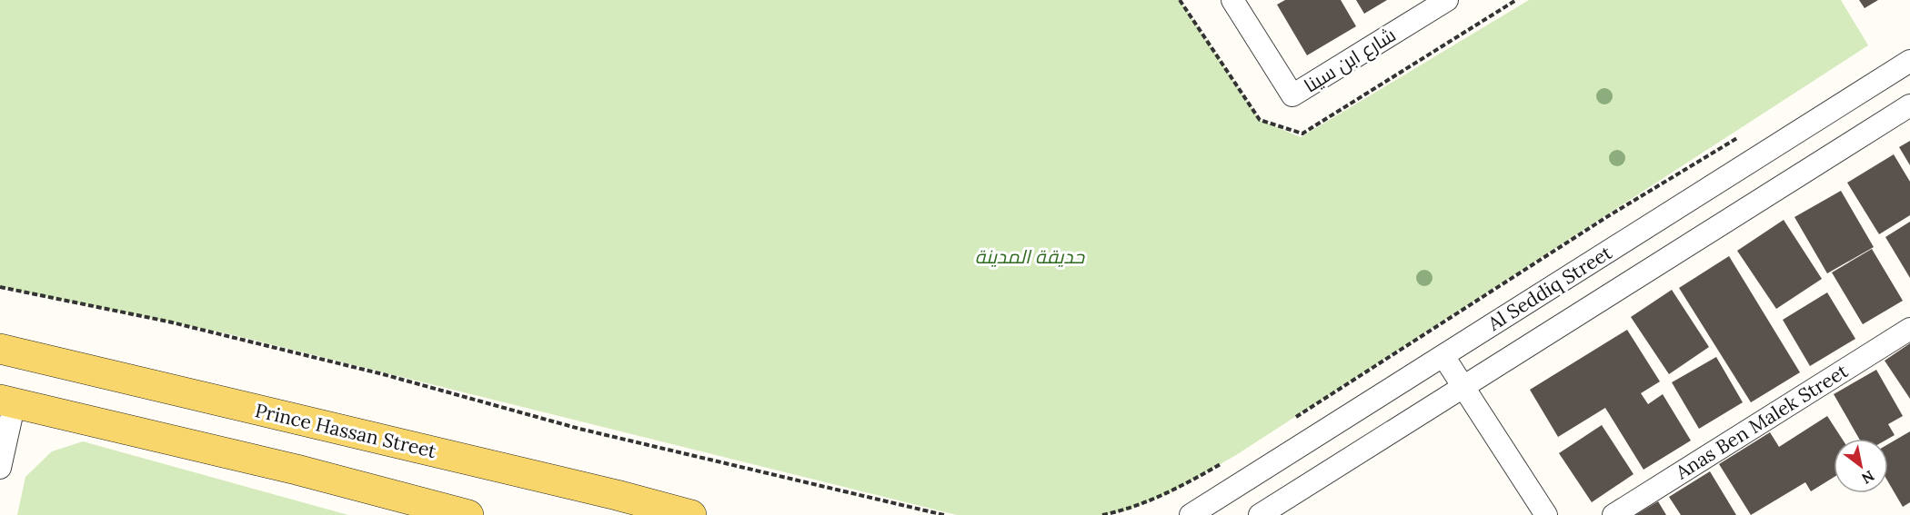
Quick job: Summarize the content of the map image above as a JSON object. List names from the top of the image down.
{
  "streets": {
    "main road": ["Prince Hassan Street"],
    "street": ["شارع ابن سينا", "Al Seddiq Street", "Anas Ben Malek Street"]
  },
  "parks": ["حديقة المدينة"],
  "north": "bottom right"
}
